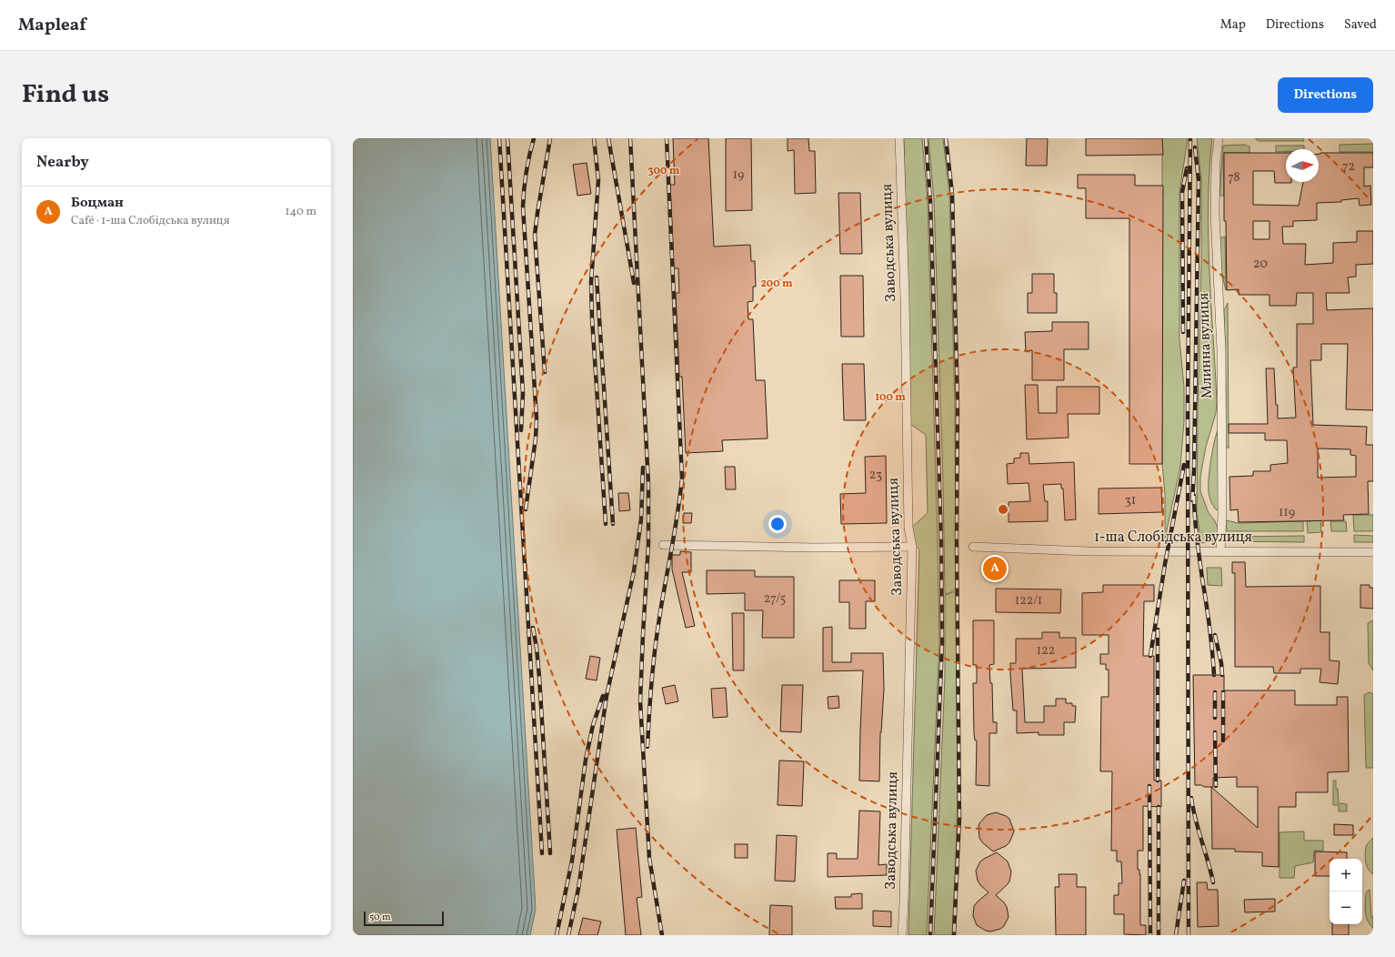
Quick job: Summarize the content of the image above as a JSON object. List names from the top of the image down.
{
  "streets": {
    "street": ["Заводська вулиця", "Млинна вулиця", "1-ша Слобідська вулиця"]
  },
  "crossings": [
    ["Млинна вулиця", "1-ша Слобідська вулиця"]
  ],
  "house_numbers": [
    "72",
    "19",
    "78",
    "20",
    "23",
    "31",
    "119",
    "27/5",
    "122/1",
    "122"
  ],
  "scale_bar": "50 m",
  "north": "right",
  "page": {
    "header": "Mapleaf",
    "nav": ["Map", "Directions", "Saved"],
    "title": "Find us",
    "buttons": "Directions",
    "heading": "Nearby",
    "list": [
      {
        "mark": "A",
        "name": "Боцман",
        "note": "Café · 1-ша Слобідська вулиця",
        "value": "140 m"
      }
    ],
    "pins": "A",
    "map_buttons": ["+", "−"],
    "scale": "50 m"
  },
  "rings": ["300 m", "200 m", "100 m"]
}
